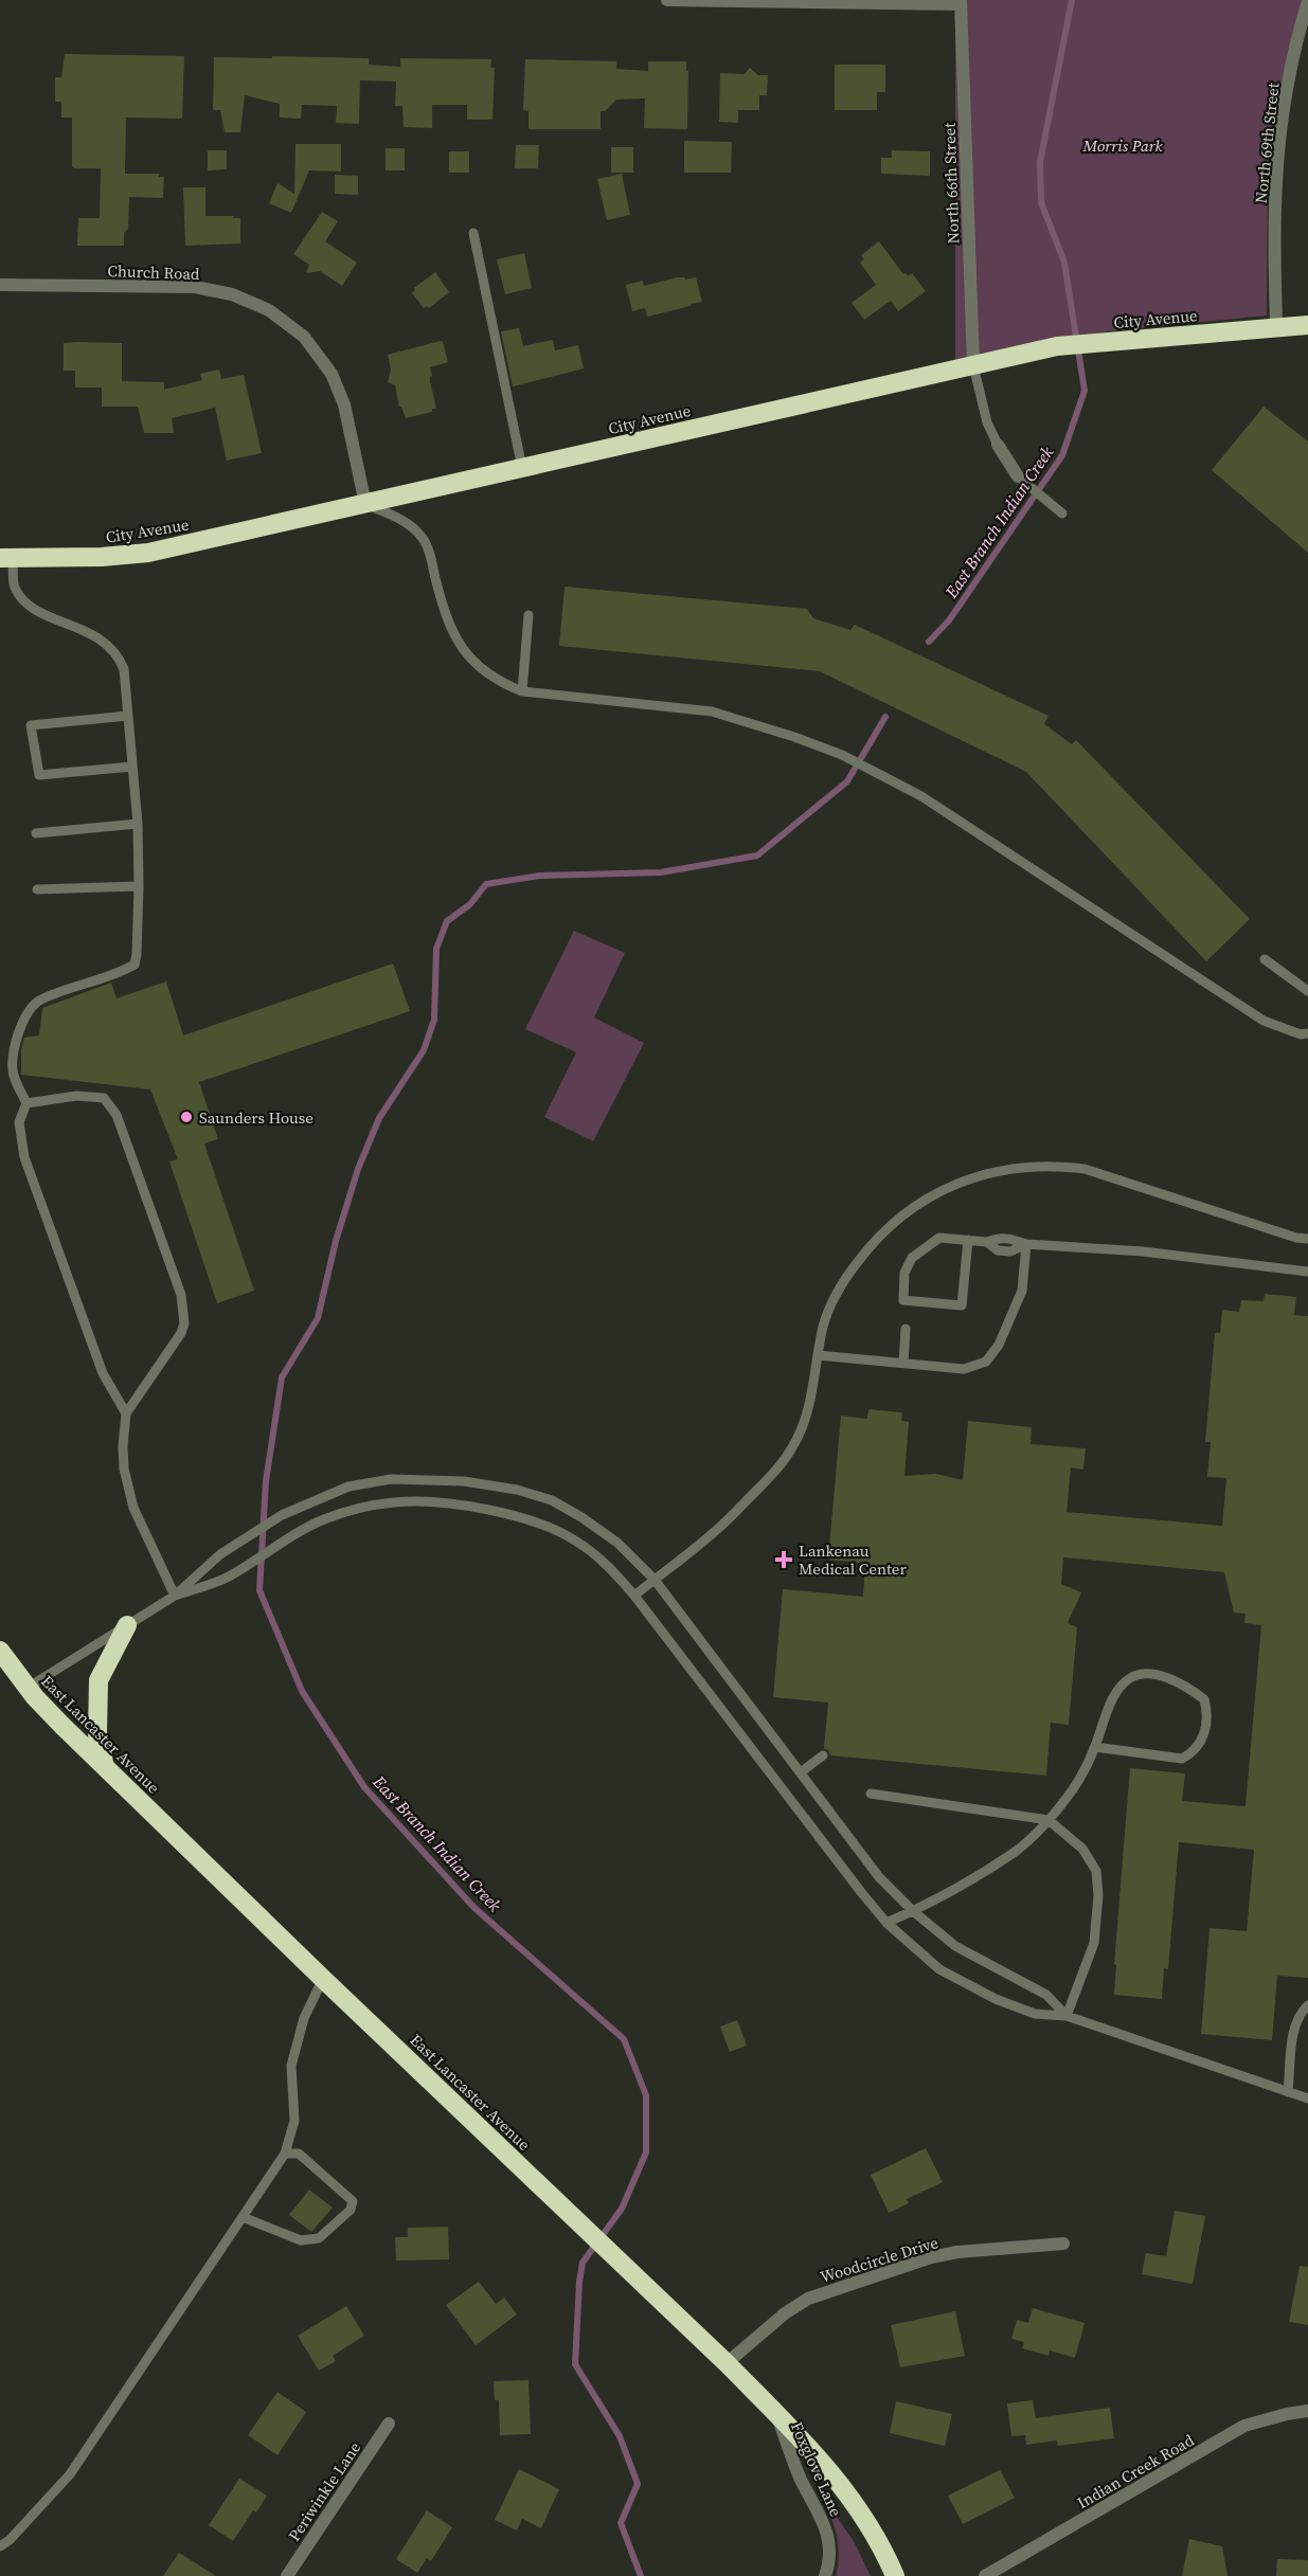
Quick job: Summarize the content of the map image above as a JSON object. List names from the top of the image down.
{
  "streets": {
    "highway": ["City Avenue", "East Lancaster Avenue"],
    "street": [
      "North 69th Street",
      "North 66th Street",
      "Church Road",
      "Woodcircle Drive",
      "Foxglove Lane",
      "Indian Creek Road",
      "Periwinkle Lane"
    ]
  },
  "crossings": [
    ["North 69th Street", "City Avenue"],
    ["North 66th Street", "City Avenue"],
    ["Church Road", "City Avenue"],
    ["East Lancaster Avenue", "Woodcircle Drive"],
    ["East Lancaster Avenue", "Foxglove Lane"]
  ],
  "water": ["East Branch Indian Creek"],
  "parks": ["Morris Park"],
  "places": {
    "other": ["Saunders House"],
    "health": ["Lankenau Medical Center"]
  }
}
